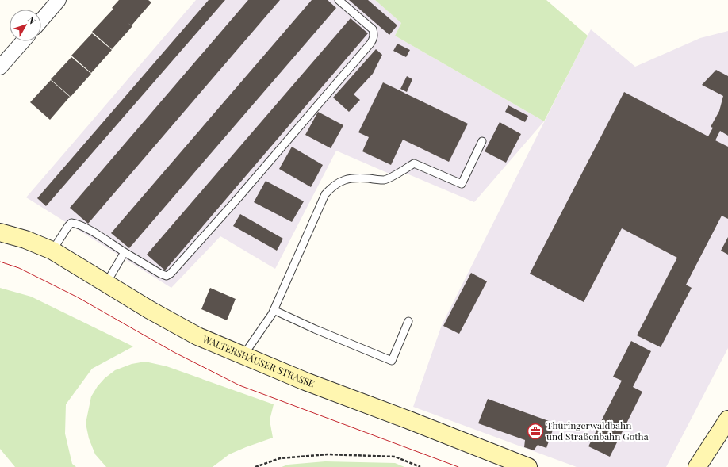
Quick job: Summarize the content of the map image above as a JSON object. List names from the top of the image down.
{
  "streets": {
    "main road": ["WALTERSHÄUSER STRASSE"]
  },
  "places": {
    "office": ["Thüringerwaldbahn und Straßenbahn Gotha"]
  },
  "north": "top right"
}
